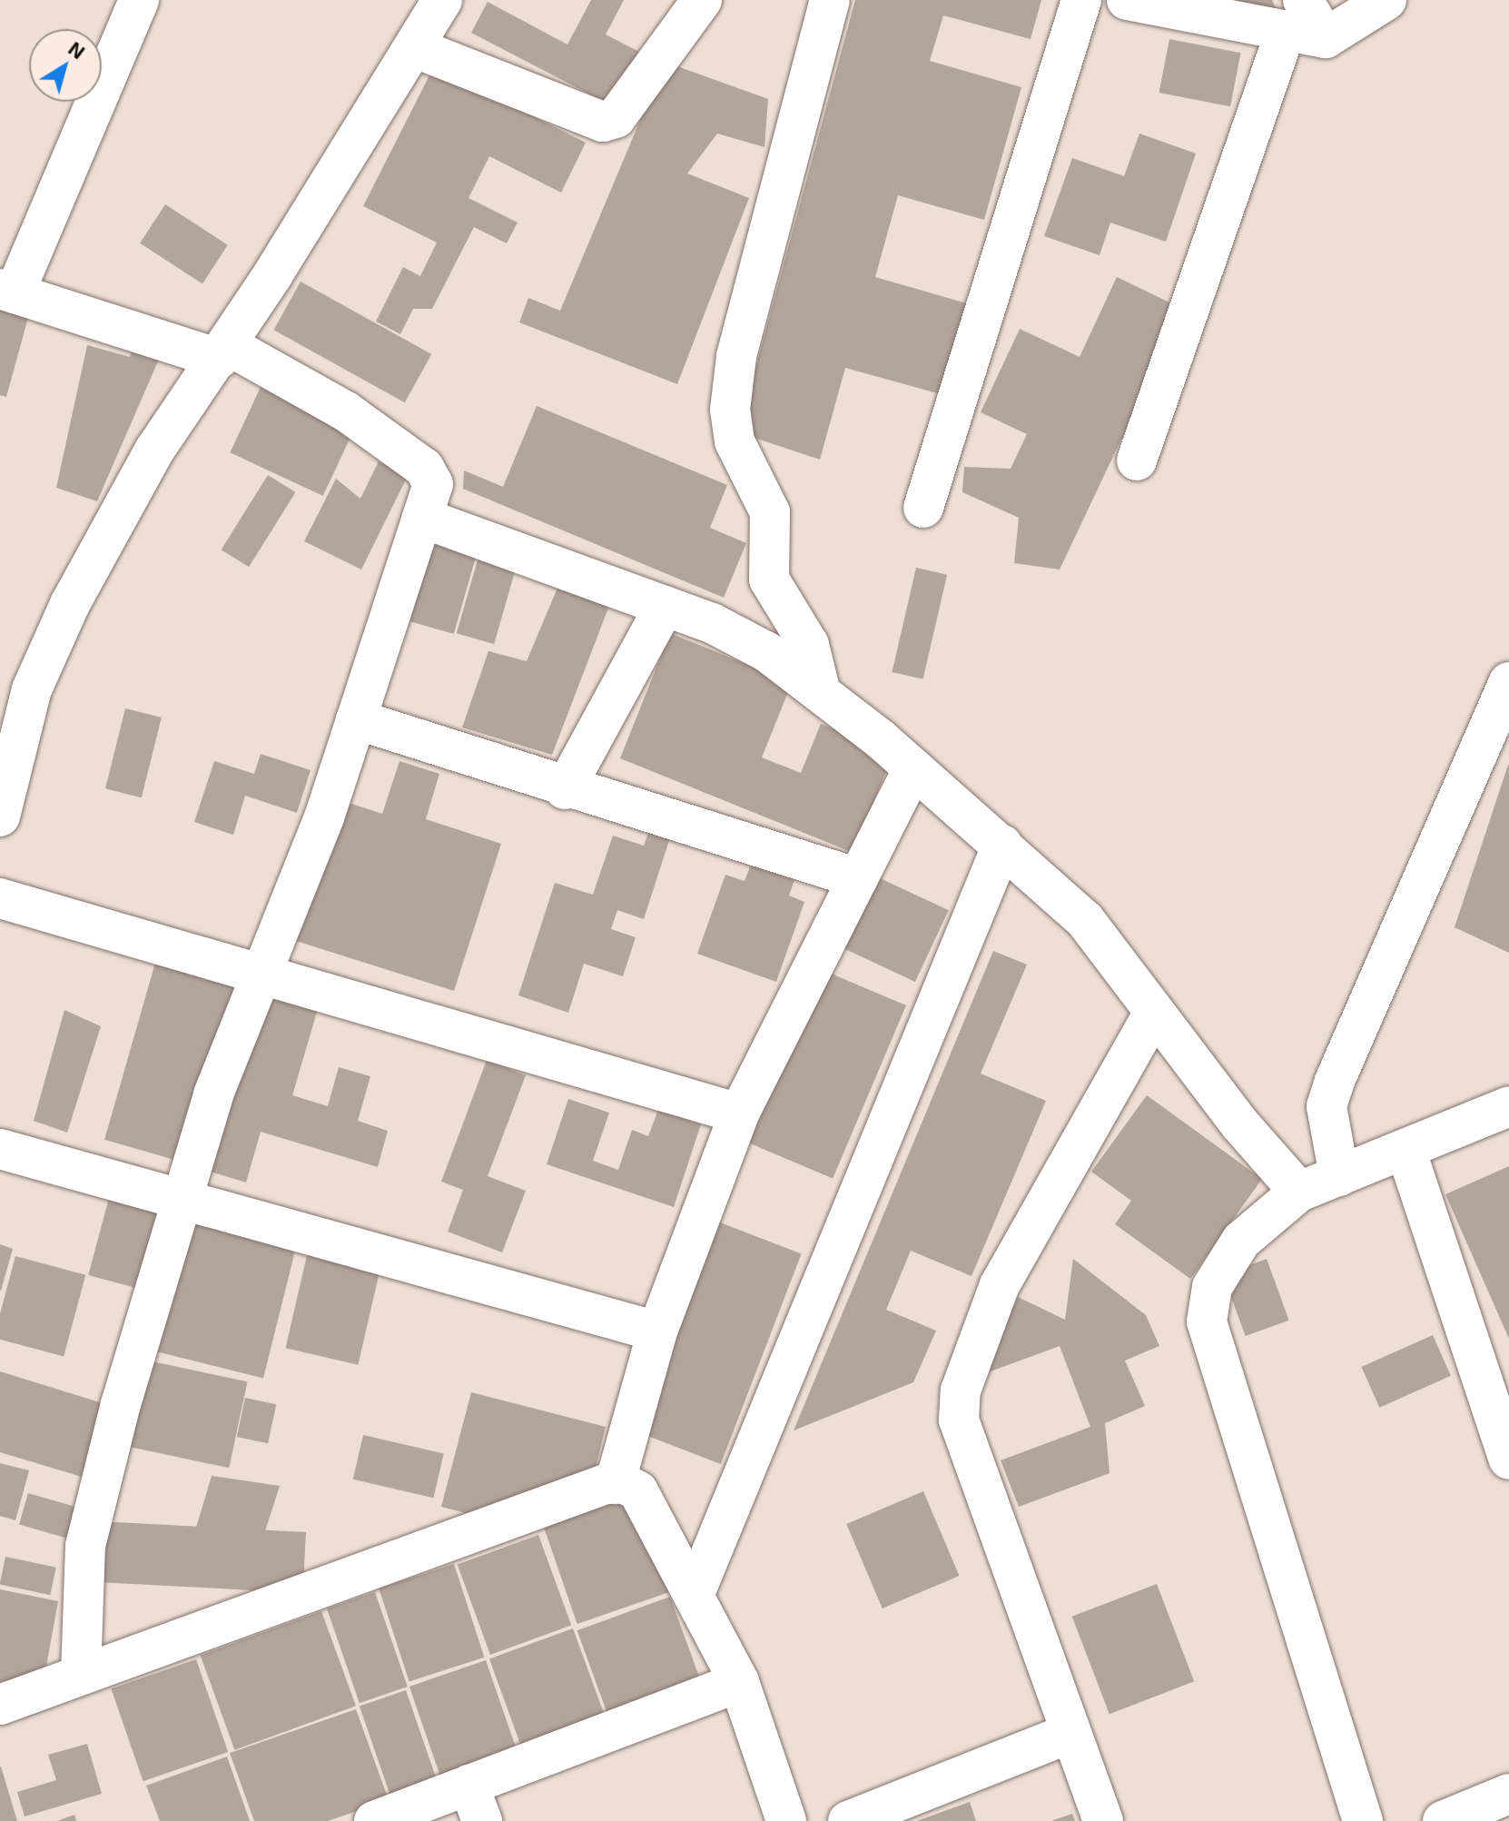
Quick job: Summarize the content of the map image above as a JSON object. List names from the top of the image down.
{
  "north": "top right"
}
